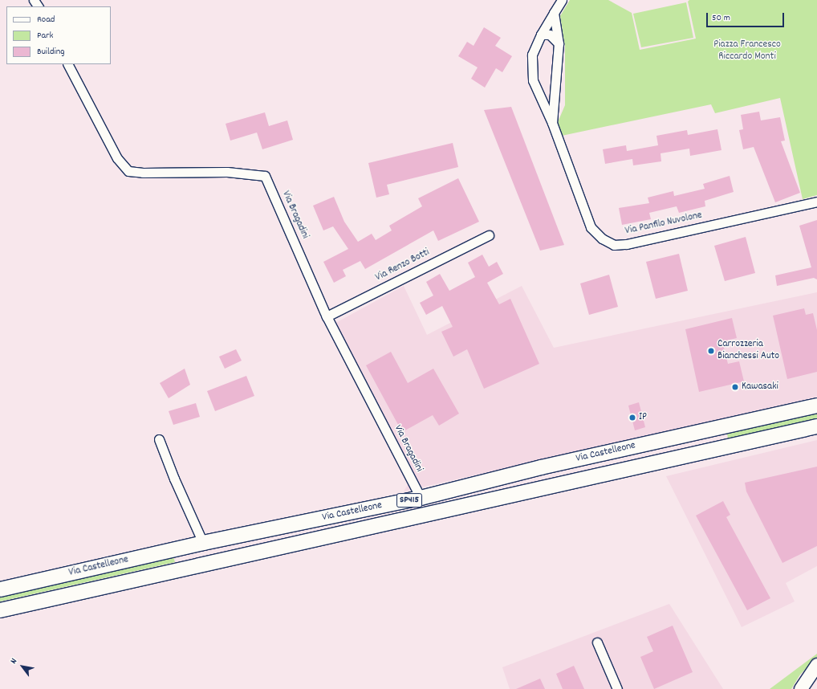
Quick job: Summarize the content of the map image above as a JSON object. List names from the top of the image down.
{
  "streets": {
    "main road": ["Via Castelleone", "SP415"],
    "street": ["Via Bragadini", "Via Panfilo Nuvolone", "Via Renzo Botti"]
  },
  "crossings": [
    ["Via Bragadini", "Via Renzo Botti"],
    ["Via Bragadini", "Via Castelleone"]
  ],
  "parks": ["Piazza Francesco Riccardo Monti"],
  "places": ["Carrozzeria Bianchessi Auto", "Kawasaki", "IP"],
  "legend": ["Road", "Park", "Building"],
  "scale_bar": "50 m",
  "north": "top left"
}
